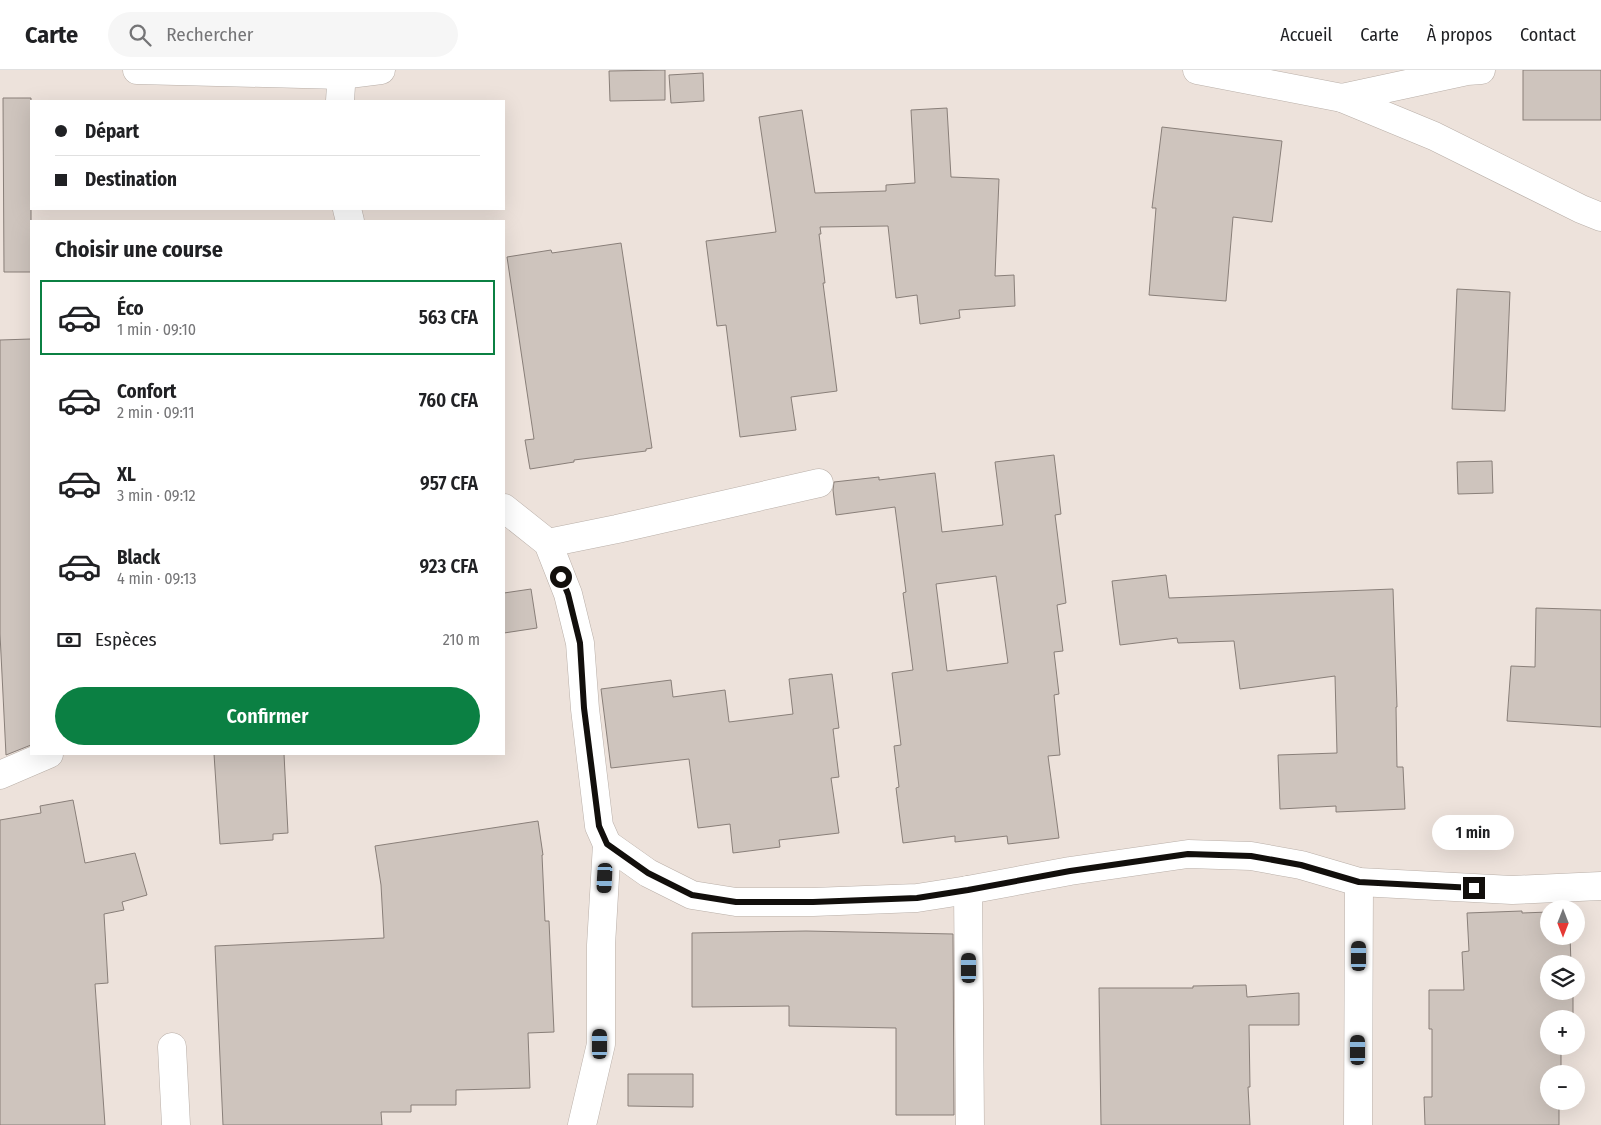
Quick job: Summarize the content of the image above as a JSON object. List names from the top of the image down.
{
  "north": "bottom",
  "page": {
    "header": "Carte",
    "search": "Rechercher",
    "nav": [
      "Accueil",
      "Carte",
      "À propos",
      "Contact"
    ],
    "banner": ["Départ", "Destination"],
    "heading": "Choisir une course",
    "list": [
      {
        "name": "Éco",
        "note": "1 min · 09:10",
        "value": "563 CFA"
      },
      {
        "name": "Confort",
        "note": "2 min · 09:11",
        "value": "760 CFA"
      },
      {
        "name": "XL",
        "note": "3 min · 09:12",
        "value": "957 CFA"
      },
      {
        "name": "Black",
        "note": "4 min · 09:13",
        "value": "923 CFA"
      }
    ],
    "pay": ["Espèces", "210 m"],
    "buttons": "Confirmer",
    "bubble": "1 min",
    "map_buttons": ["+", "−"]
  }
}
